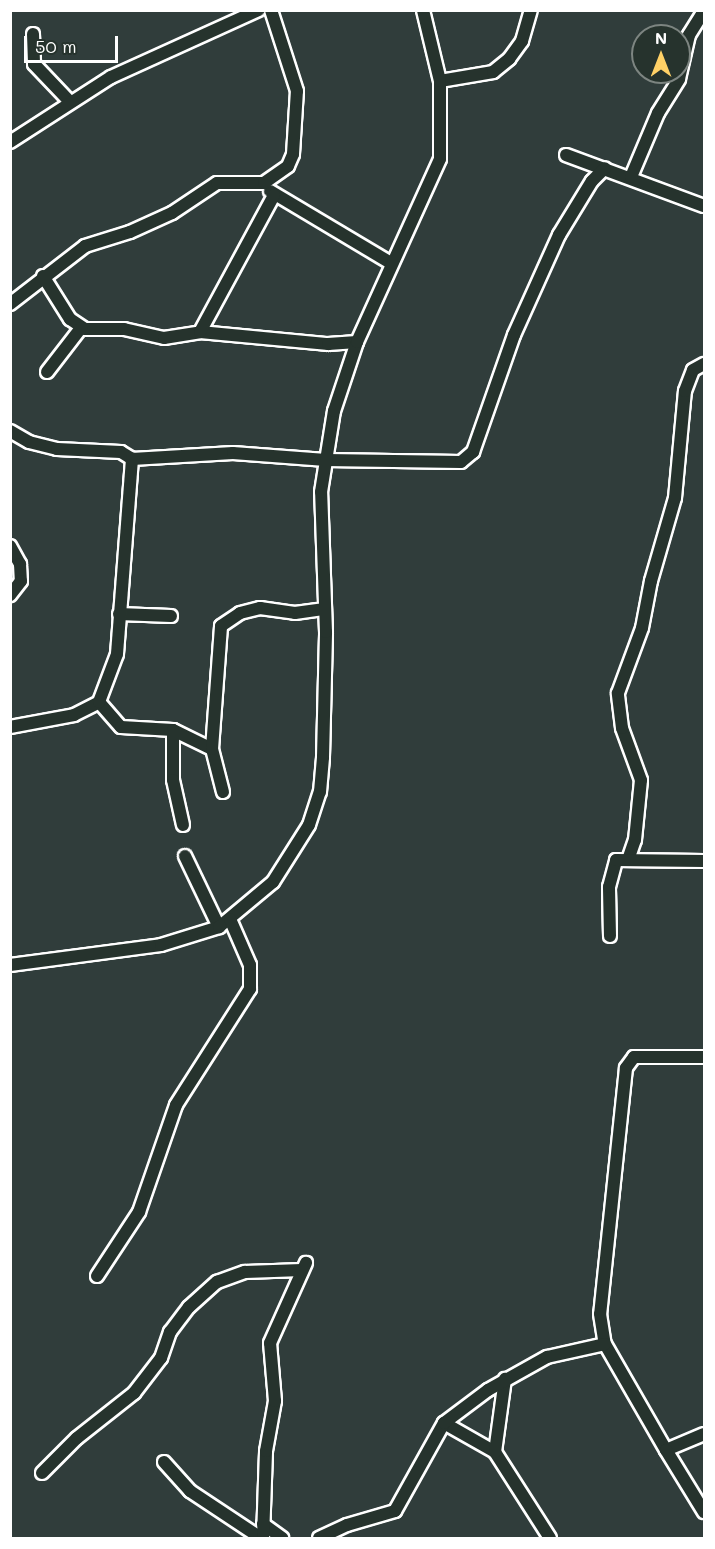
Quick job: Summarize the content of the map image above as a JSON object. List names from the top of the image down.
{
  "scale_bar": "50 m",
  "north": "top"
}
